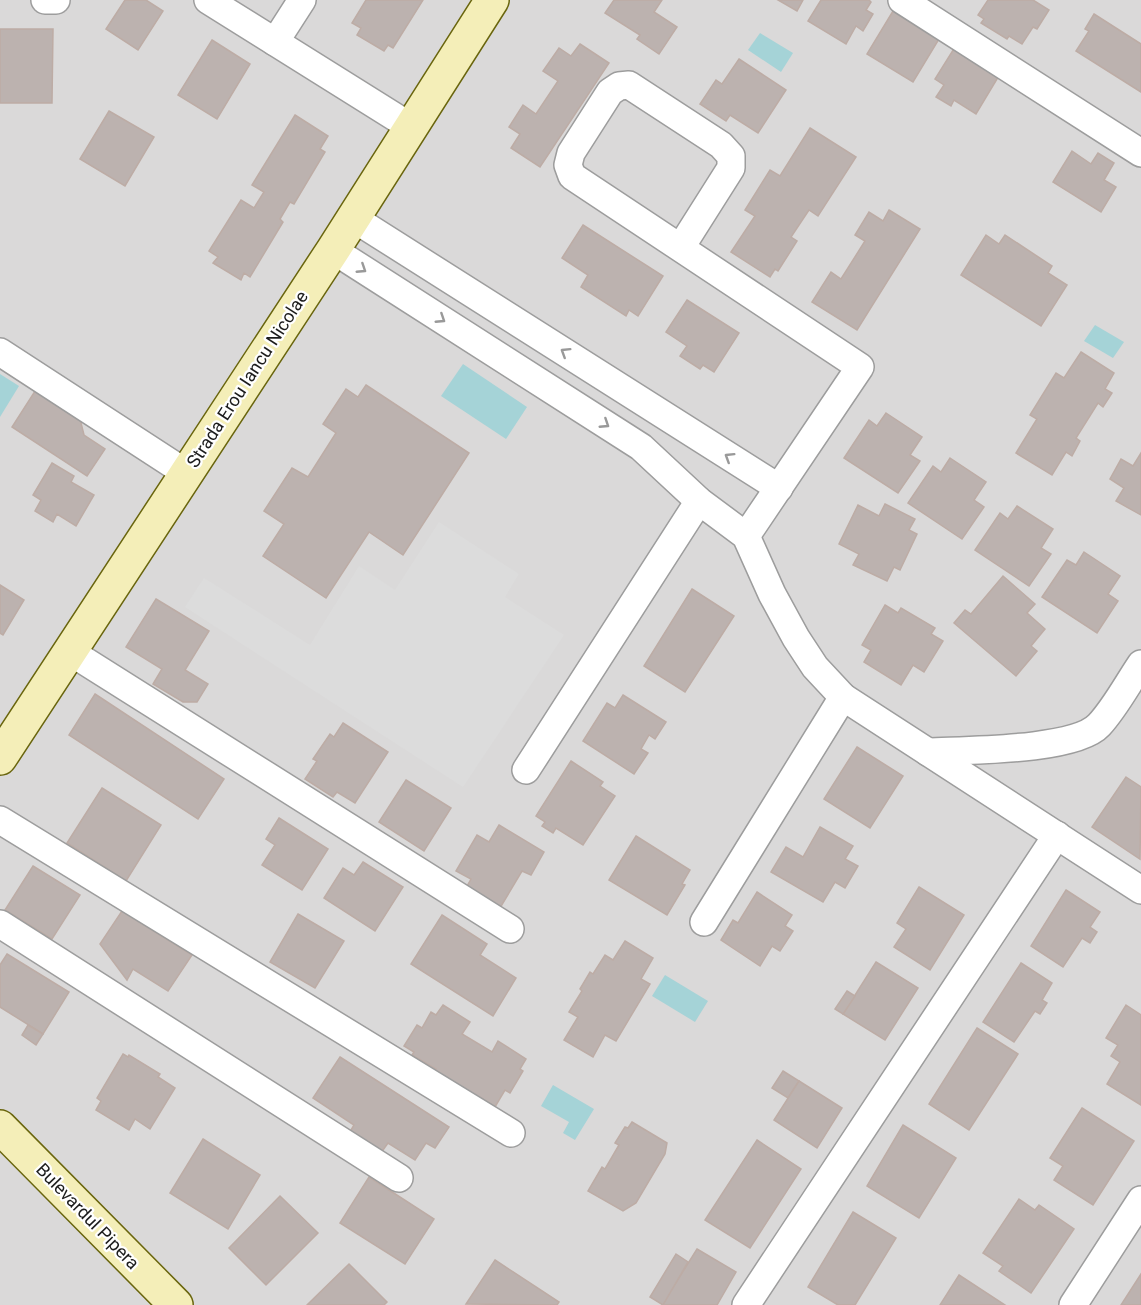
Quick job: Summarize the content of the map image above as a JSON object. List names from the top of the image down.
{
  "streets": {
    "street": ["Strada Erou Iancu Nicolae", "Bulevardul Pipera"]
  }
}
